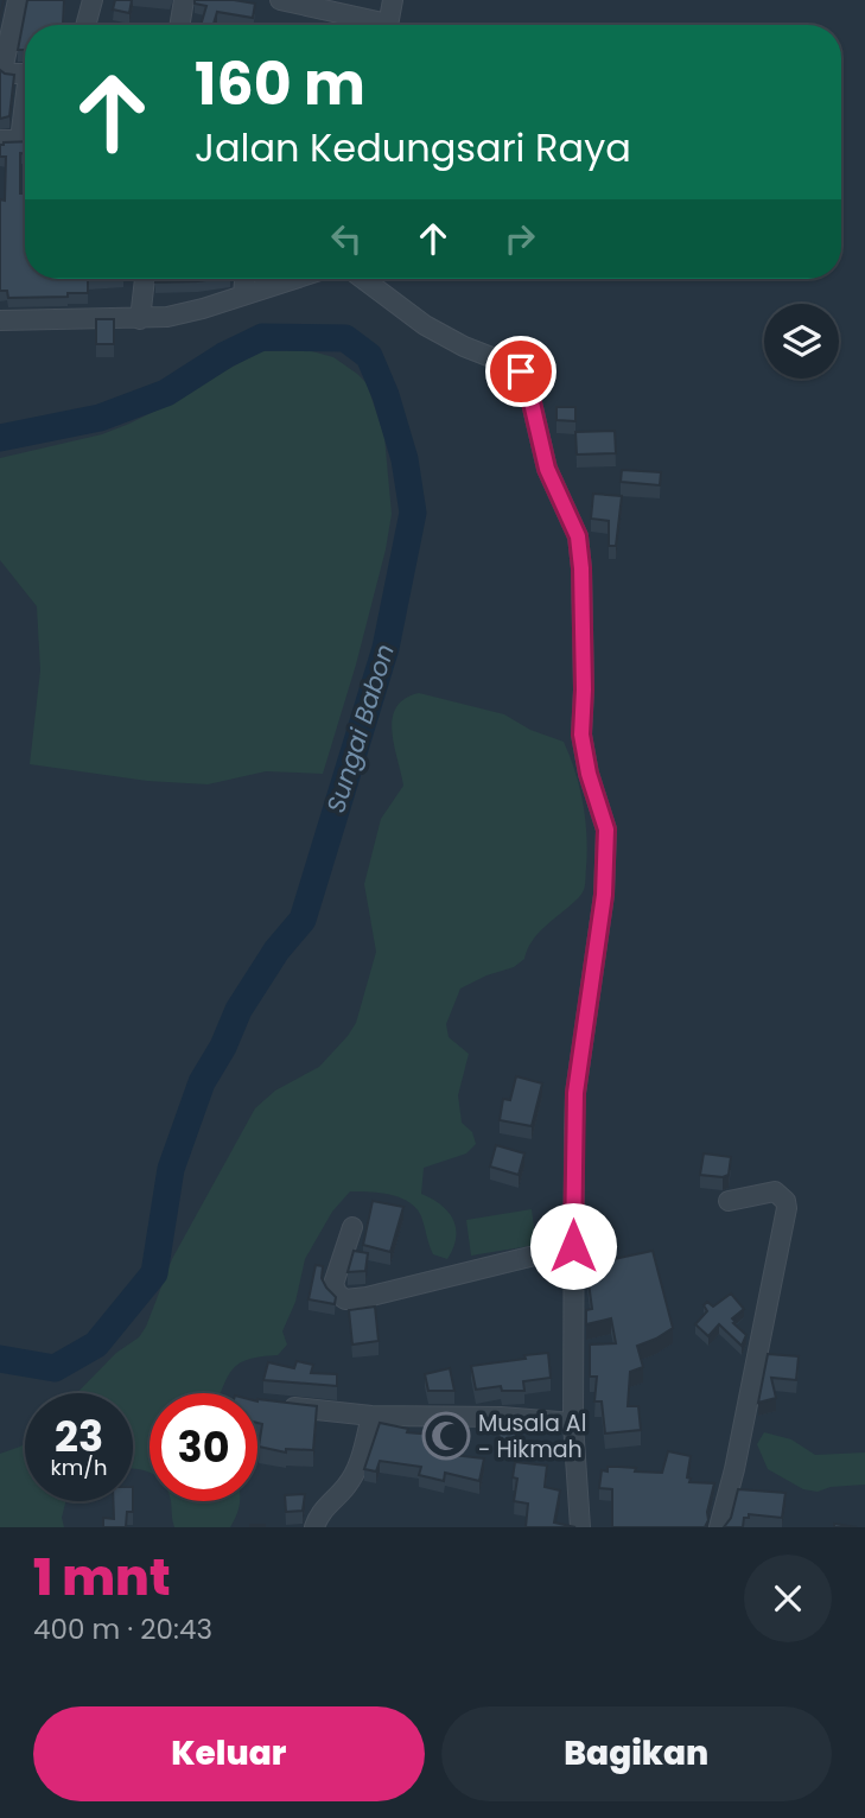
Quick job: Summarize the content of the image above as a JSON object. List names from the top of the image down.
{
  "water": ["Sungai Babon"],
  "places": {
    "mosque": ["Musala Al - Hikmah"]
  },
  "page": {
    "turn": ["160 m", "Jalan Kedungsari Raya"],
    "speed": "23 km/h",
    "limit": "30",
    "heading": ["1 mnt", "400 m · 20:43"],
    "buttons": ["Keluar", "Bagikan"]
  }
}
